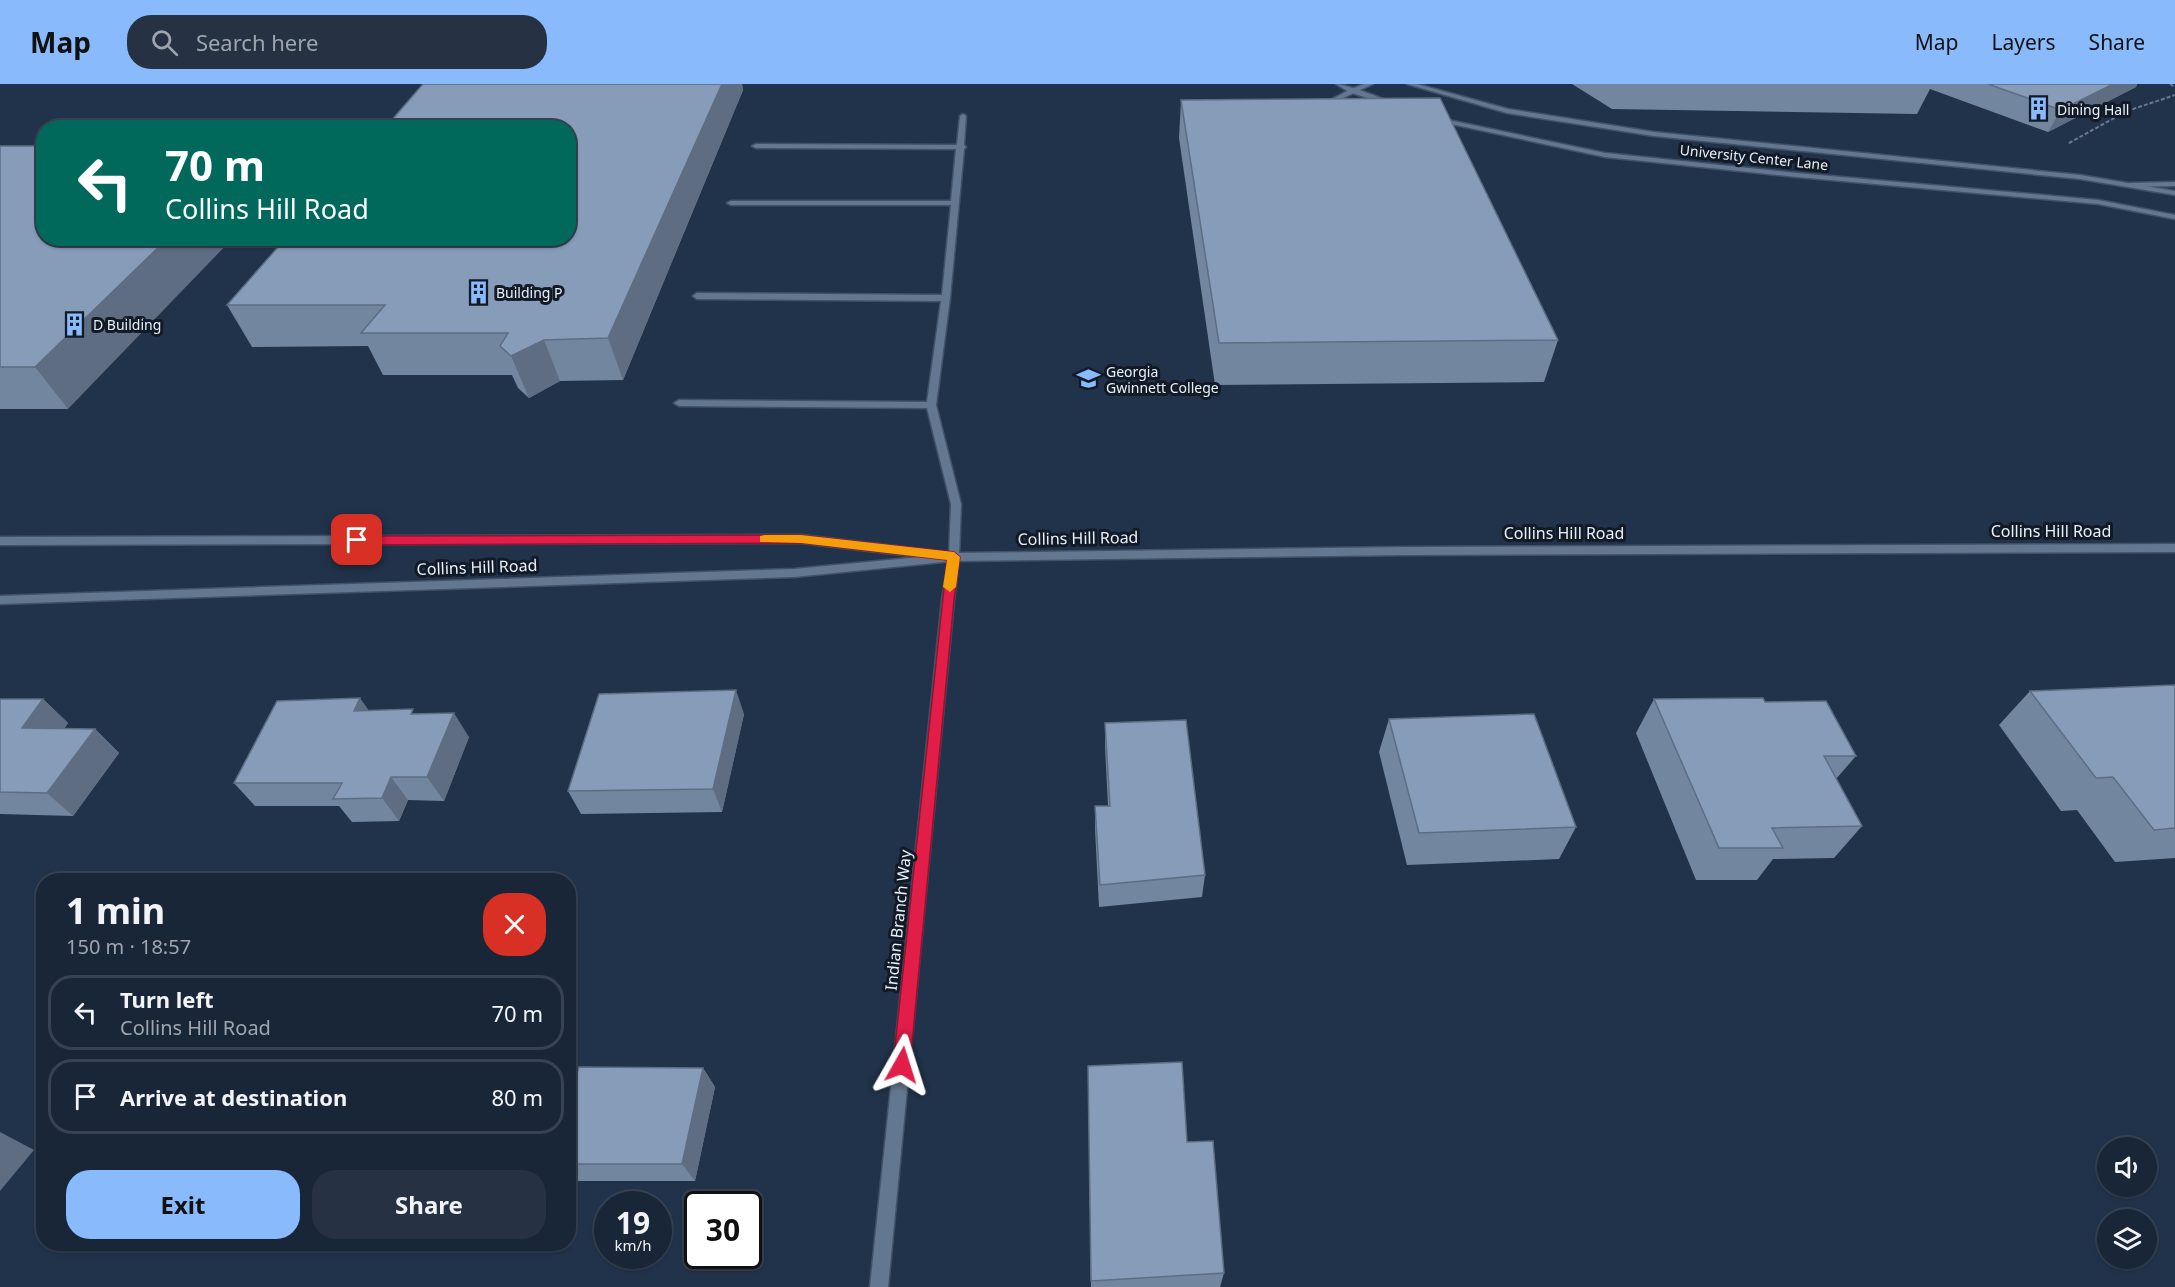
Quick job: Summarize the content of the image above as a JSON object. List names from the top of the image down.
{
  "streets": {
    "street": ["University Center Lane", "Collins Hill Road", "Indian Branch Way"]
  },
  "crossings": [
    ["Collins Hill Road", "Indian Branch Way"]
  ],
  "places": {
    "building": ["Dining Hall", "Building P", "D Building"],
    "school or university": ["Georgia Gwinnett College"]
  },
  "page": {
    "header": "Map",
    "search": "Search here",
    "nav": ["Map", "Layers", "Share"],
    "turn": ["70 m", "Collins Hill Road"],
    "heading": ["1 min", "150 m · 18:57"],
    "list": [
      {
        "name": "Turn left",
        "note": "Collins Hill Road",
        "value": "70 m"
      },
      {
        "name": "Arrive at destination",
        "value": "80 m"
      }
    ],
    "buttons": ["Exit", "Share"],
    "speed": "19 km/h",
    "limit": "30"
  }
}
